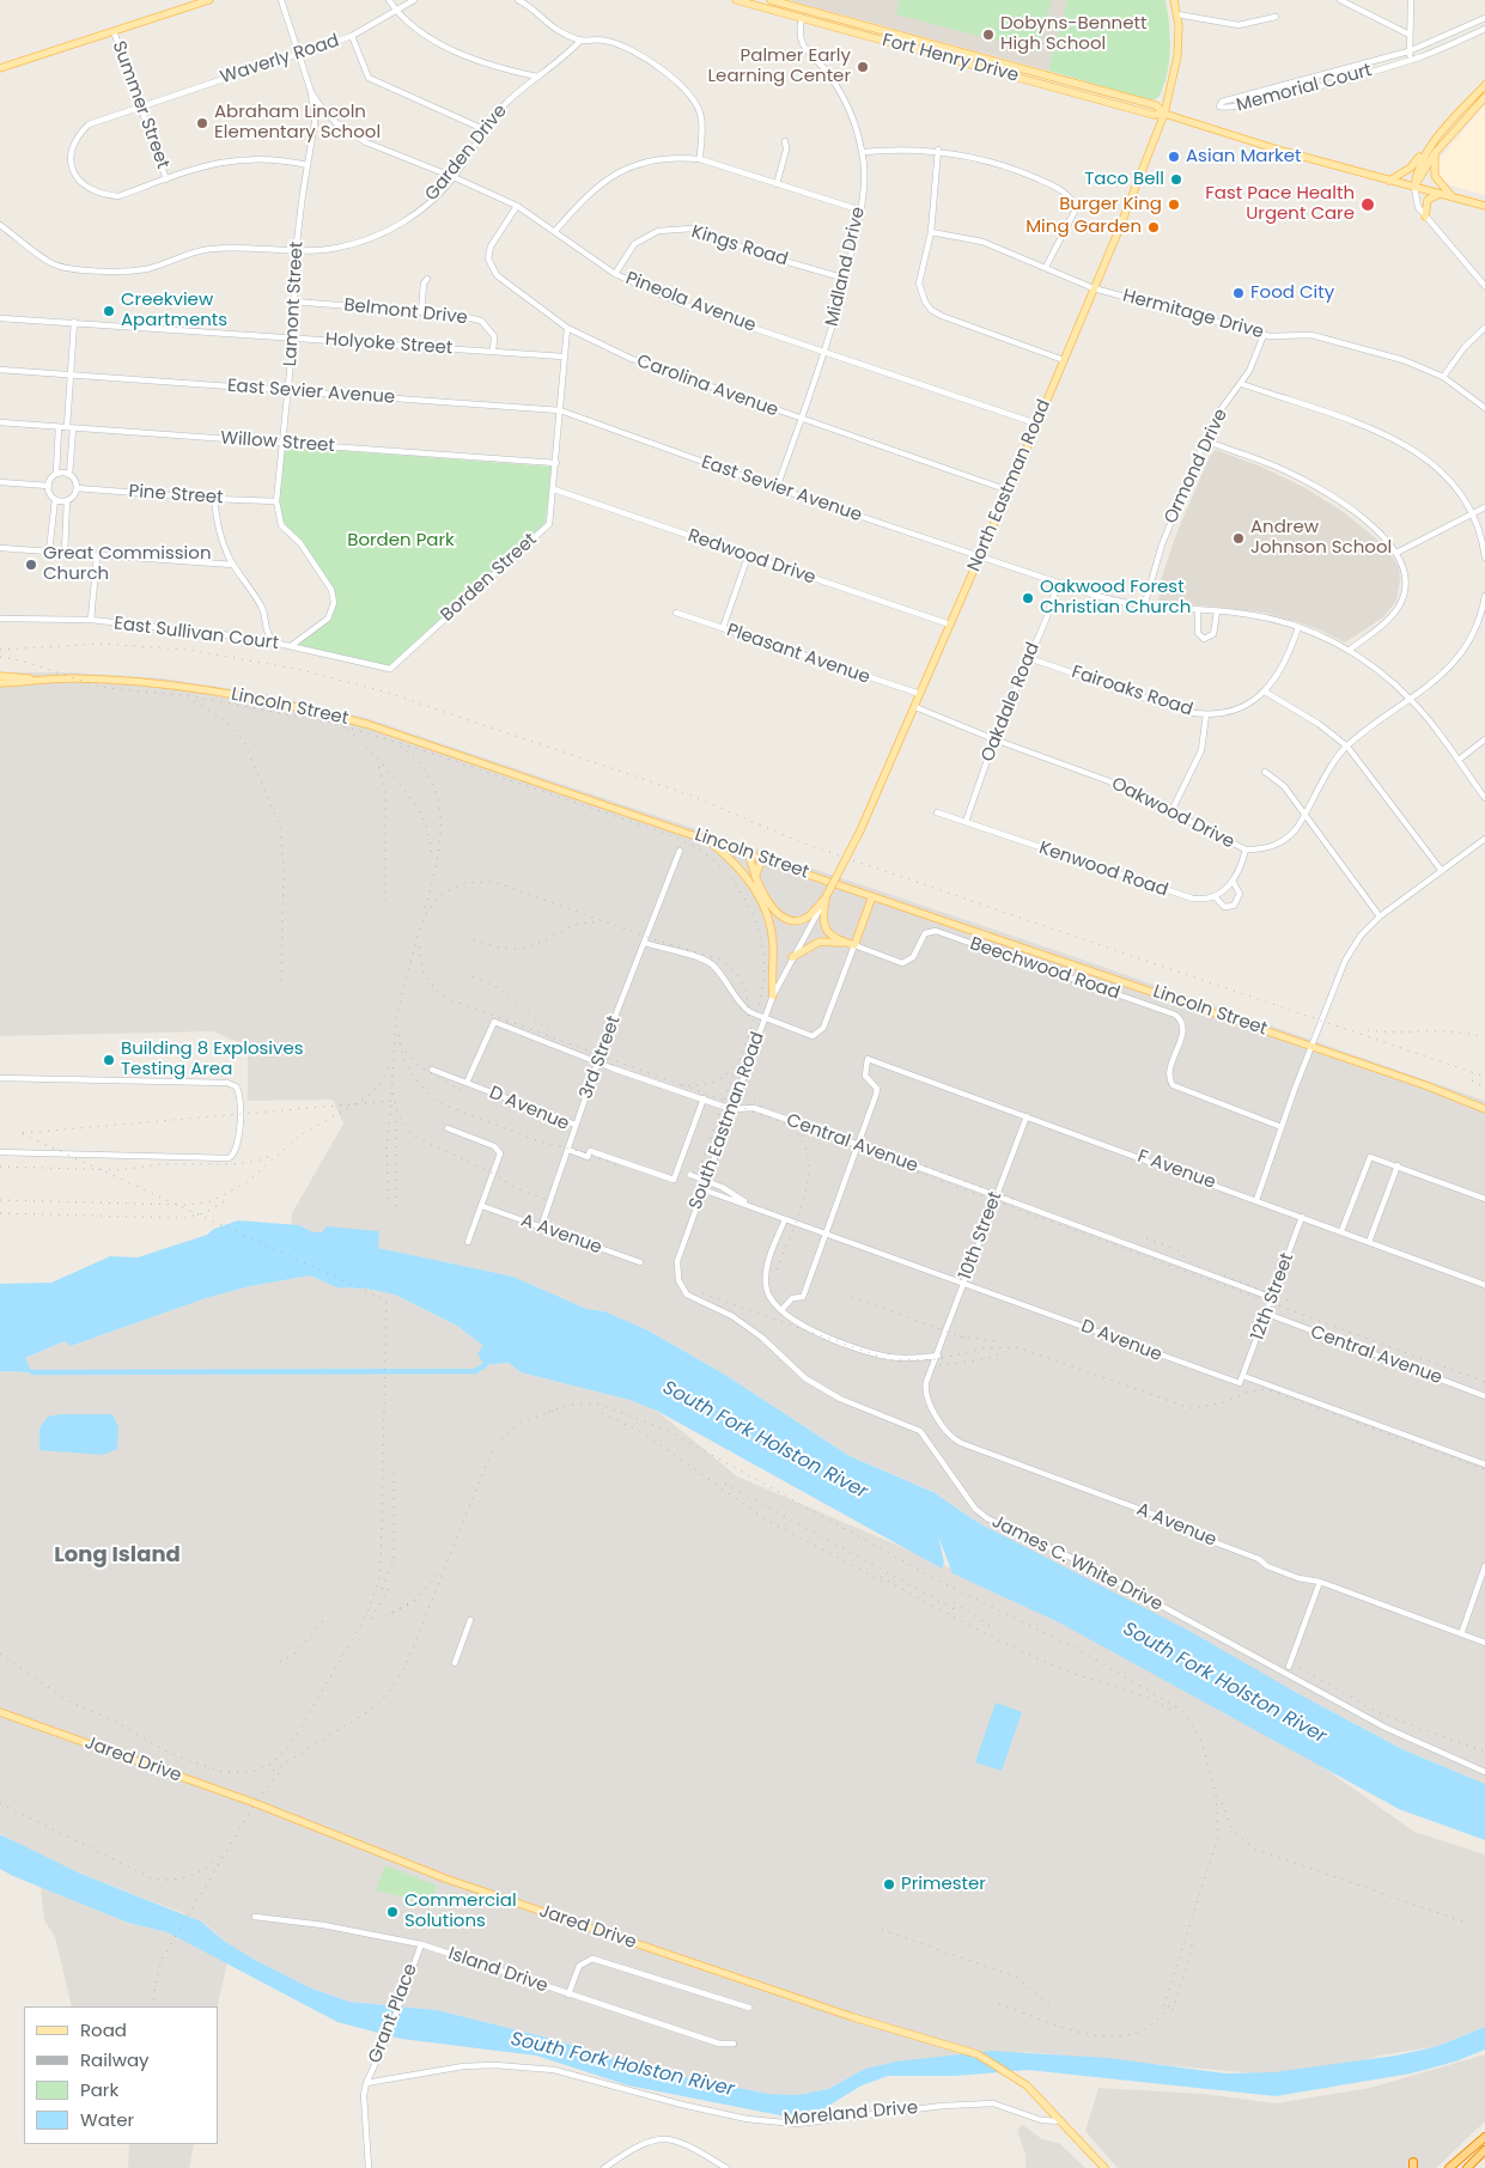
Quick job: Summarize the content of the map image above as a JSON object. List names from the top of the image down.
{
  "streets": {
    "main road": [
      "Fort Henry Drive",
      "North Eastman Road",
      "Lincoln Street",
      "Jared Drive"
    ],
    "street": [
      "Waverly Road",
      "Memorial Court",
      "Summer Street",
      "Garden Drive",
      "Kings Road",
      "Midland Drive",
      "Pineola Avenue",
      "Lamont Street",
      "Belmont Drive",
      "Hermitage Drive",
      "Holyoke Street",
      "Carolina Avenue",
      "East Sevier Avenue",
      "Willow Street",
      "Ormond Drive",
      "Pine Street",
      "Redwood Drive",
      "Borden Street",
      "East Sullivan Court",
      "Pleasant Avenue",
      "Fairoaks Road",
      "Oakdale Road",
      "Oakwood Drive",
      "Kenwood Road",
      "Beechwood Road",
      "3rd Street",
      "D Avenue",
      "South Eastman Road",
      "Central Avenue",
      "F Avenue",
      "A Avenue",
      "10th Street",
      "12th Street",
      "James C. White Drive",
      "Island Drive",
      "Grant Place",
      "Moreland Drive"
    ]
  },
  "crossings": [
    ["Fort Henry Drive", "Midland Drive"],
    ["Fort Henry Drive", "North Eastman Road"],
    ["Waverly Road", "Summer Street"],
    ["Waverly Road", "Lamont Street"],
    ["Garden Drive", "Pineola Avenue"],
    ["Garden Drive", "Lamont Street"],
    ["Kings Road", "Midland Drive"],
    ["Kings Road", "Pineola Avenue"],
    ["Midland Drive", "Pineola Avenue"],
    ["Midland Drive", "Carolina Avenue"],
    ["Midland Drive", "East Sevier Avenue"],
    ["Pineola Avenue", "Lamont Street"],
    ["Pineola Avenue", "Carolina Avenue"],
    ["Pineola Avenue", "North Eastman Road"],
    ["Lamont Street", "Belmont Drive"],
    ["Lamont Street", "Holyoke Street"],
    ["Lamont Street", "East Sevier Avenue"],
    ["Lamont Street", "Willow Street"],
    ["Lamont Street", "Pine Street"],
    ["Lamont Street", "East Sullivan Court"],
    ["Belmont Drive", "Holyoke Street"],
    ["Hermitage Drive", "Ormond Drive"],
    ["Hermitage Drive", "North Eastman Road"],
    ["Holyoke Street", "Borden Street"],
    ["Carolina Avenue", "North Eastman Road"],
    ["Carolina Avenue", "Borden Street"],
    ["East Sevier Avenue", "Ormond Drive"],
    ["East Sevier Avenue", "North Eastman Road"],
    ["East Sevier Avenue", "Borden Street"],
    ["East Sevier Avenue", "Fairoaks Road"],
    ["East Sevier Avenue", "Oakdale Road"],
    ["East Sevier Avenue", "Oakwood Drive"],
    ["Willow Street", "Borden Street"],
    ["North Eastman Road", "Redwood Drive"],
    ["North Eastman Road", "Pleasant Avenue"],
    ["North Eastman Road", "Oakwood Drive"],
    ["North Eastman Road", "South Eastman Road"],
    ["Redwood Drive", "Borden Street"],
    ["Borden Street", "East Sullivan Court"],
    ["Fairoaks Road", "Oakdale Road"],
    ["Oakdale Road", "Oakwood Drive"],
    ["Oakdale Road", "Kenwood Road"],
    ["3rd Street", "D Avenue"],
    ["3rd Street", "Central Avenue"],
    ["D Avenue", "South Eastman Road"],
    ["D Avenue", "Central Avenue"],
    ["D Avenue", "10th Street"],
    ["D Avenue", "12th Street"],
    ["South Eastman Road", "Central Avenue"],
    ["South Eastman Road", "James C. White Drive"],
    ["Central Avenue", "F Avenue"],
    ["Central Avenue", "10th Street"],
    ["Central Avenue", "12th Street"],
    ["F Avenue", "10th Street"],
    ["F Avenue", "12th Street"],
    ["A Avenue", "10th Street"],
    ["Jared Drive", "Moreland Drive"],
    ["Island Drive", "Grant Place"],
    ["Grant Place", "Moreland Drive"]
  ],
  "districts": ["Long Island"],
  "water": ["South Fork Holston River"],
  "parks": ["Borden Park"],
  "places": [
    "Dobyns-Bennett High School",
    "Palmer Early Learning Center",
    "Abraham Lincoln Elementary School",
    "Asian Market",
    "Taco Bell",
    "Burger King",
    "Fast Pace Health Urgent Care",
    "Ming Garden",
    "Food City",
    "Creekview Apartments",
    "Andrew Johnson School",
    "Great Commission Church",
    "Oakwood Forest Christian Church",
    "Building 8 Explosives Testing Area",
    "Primester",
    "Commercial Solutions"
  ],
  "legend": [
    "Road",
    "Railway",
    "Park",
    "Water"
  ]
}
